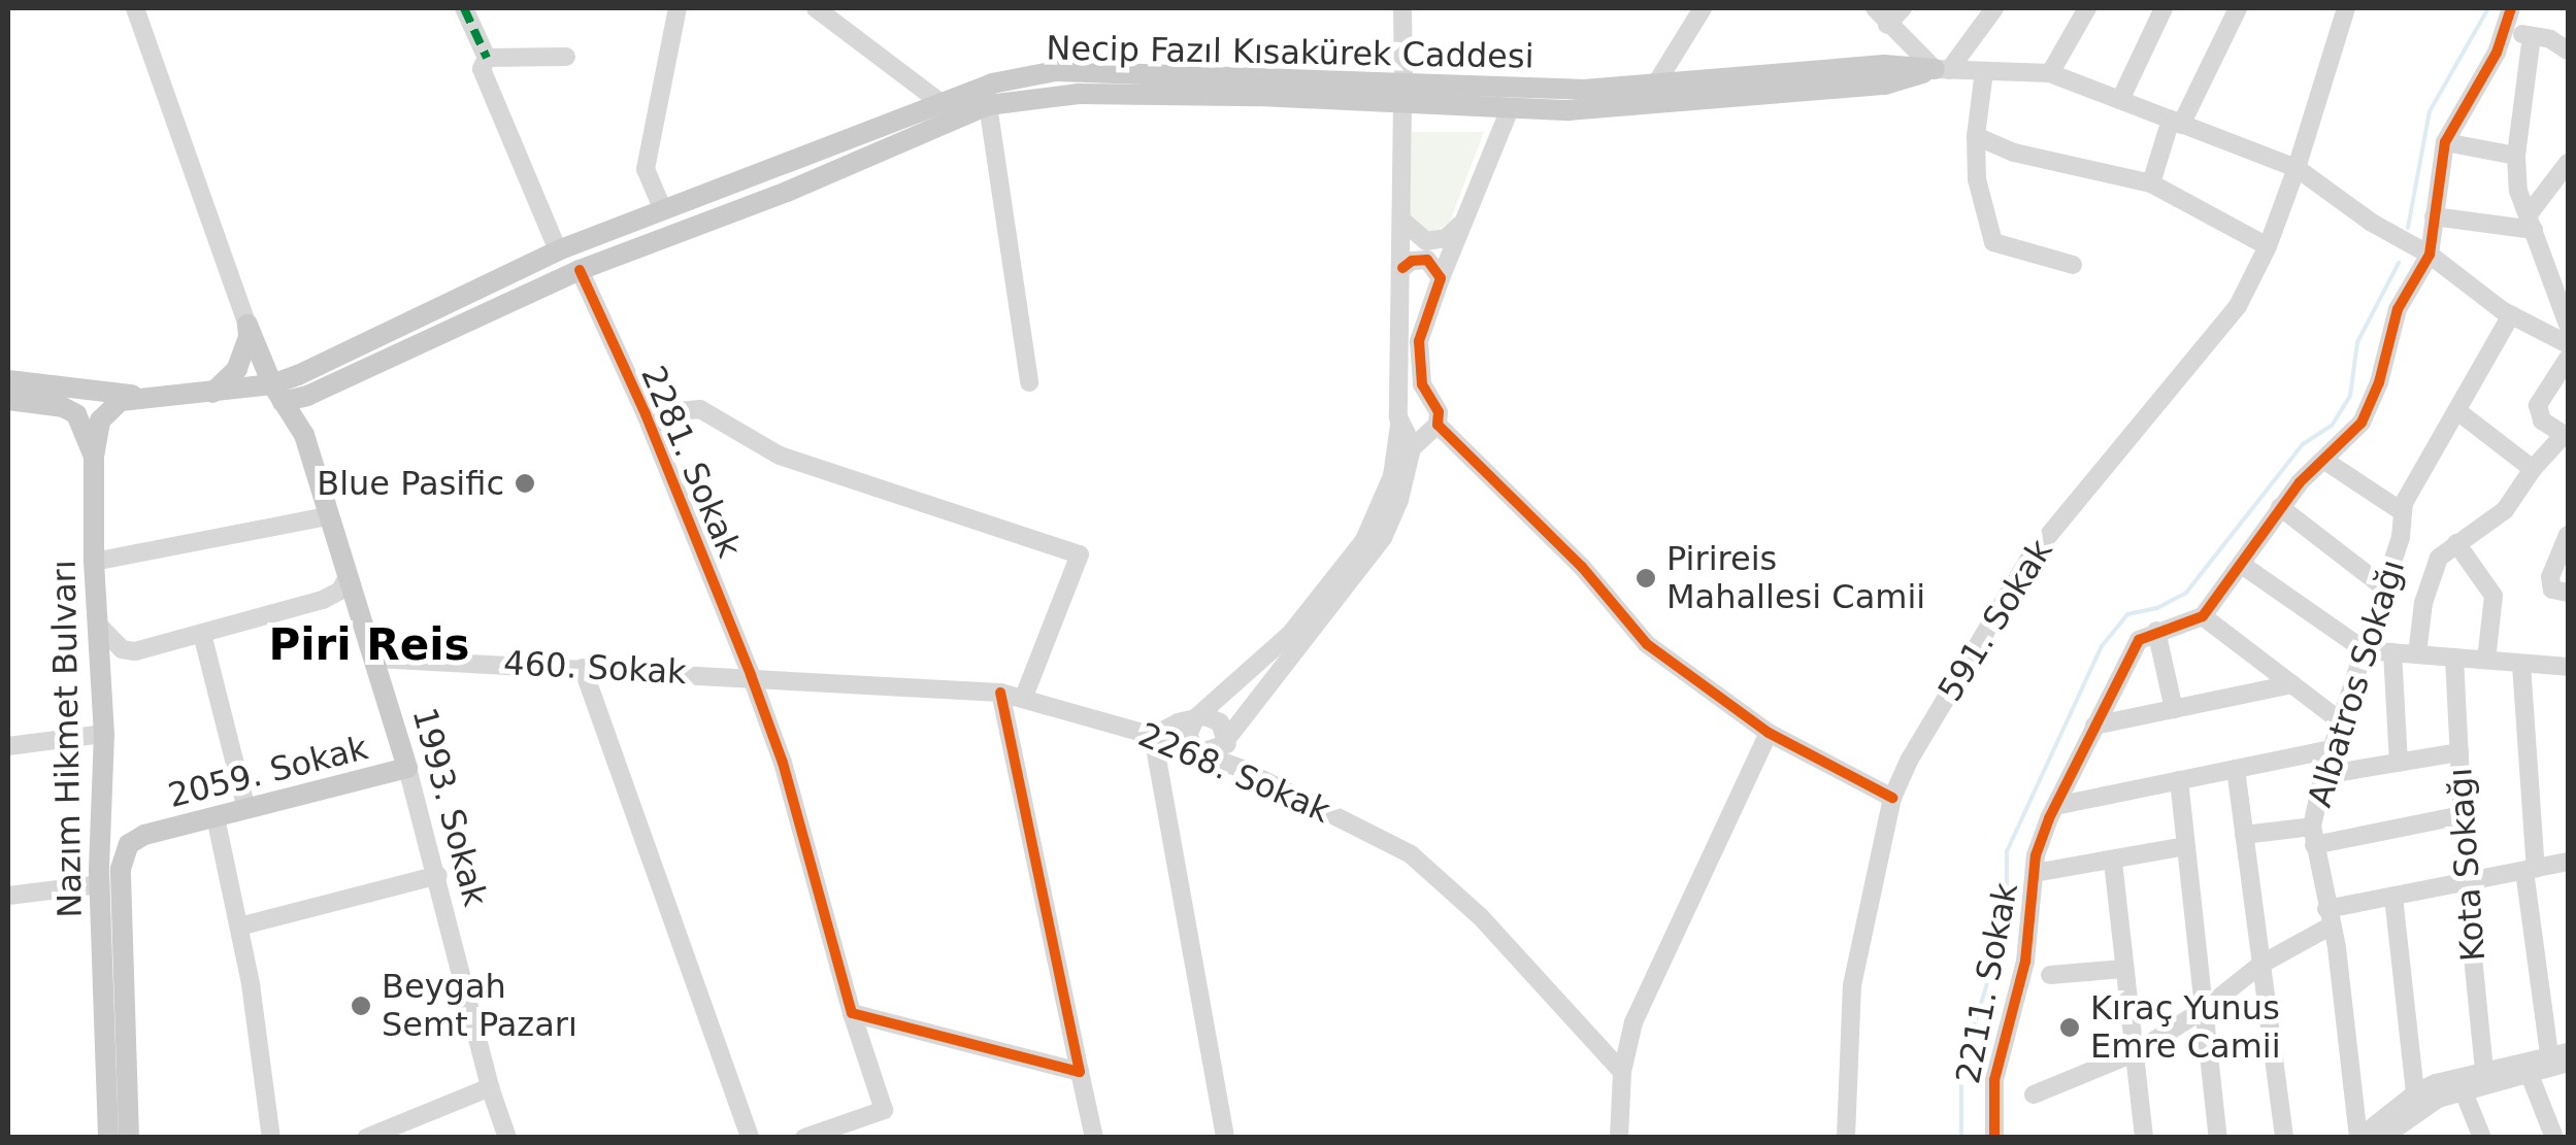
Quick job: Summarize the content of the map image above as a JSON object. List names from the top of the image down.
{
  "streets": {
    "main road": [
      "Necip Fazıl Kısakürek Caddesi",
      "Nazım Hikmet Bulvarı",
      "2059. Sokak",
      "1993. Sokak"
    ],
    "street": [
      "2281. Sokak",
      "591. Sokak",
      "460. Sokak",
      "Albatros Sokağı",
      "2268. Sokak",
      "Kota Sokağı",
      "2211. Sokak"
    ]
  },
  "crossings": [
    ["Necip Fazıl Kısakürek Caddesi", "2281. Sokak"],
    ["Necip Fazıl Kısakürek Caddesi", "591. Sokak"],
    ["Necip Fazıl Kısakürek Caddesi", "Albatros Sokağı"],
    ["Necip Fazıl Kısakürek Caddesi", "1993. Sokak"],
    ["2281. Sokak", "460. Sokak"],
    ["2281. Sokak", "2268. Sokak"],
    ["460. Sokak", "2268. Sokak"],
    ["460. Sokak", "1993. Sokak"],
    ["Nazım Hikmet Bulvarı", "2059. Sokak"],
    ["2059. Sokak", "1993. Sokak"]
  ],
  "districts": ["Piri Reis"],
  "places": [
    "Blue Pasific",
    "Pirireis Mahallesi Camii",
    "Beygah Semt Pazarı",
    "Kıraç Yunus Emre Camii"
  ]
}
